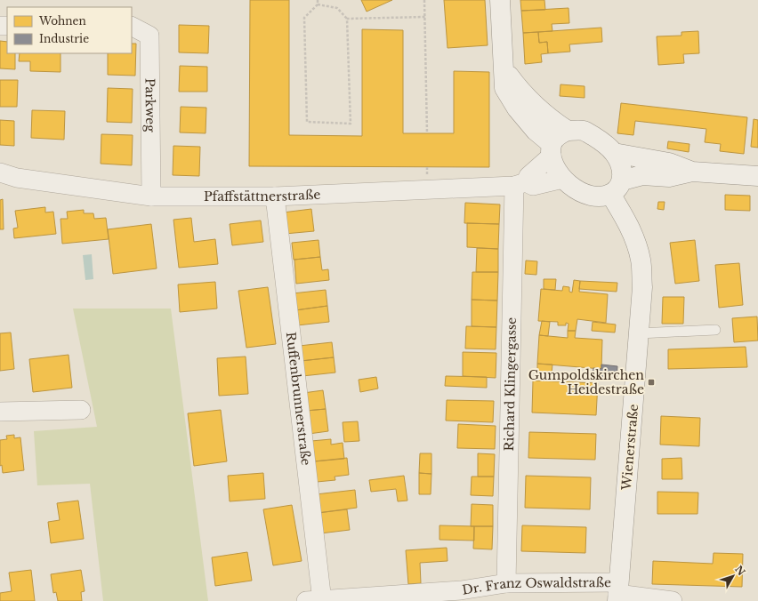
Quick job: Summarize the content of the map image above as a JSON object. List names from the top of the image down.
{
  "streets": {
    "street": [
      "Parkweg",
      "Pfaffstättnerstraße",
      "Richard Klingergasse",
      "Ruffenbrunnerstraße",
      "Wienerstraße",
      "Dr. Franz Oswaldstraße"
    ]
  },
  "crossings": [
    ["Parkweg", "Pfaffstättnerstraße"],
    ["Pfaffstättnerstraße", "Richard Klingergasse"],
    ["Pfaffstättnerstraße", "Ruffenbrunnerstraße"],
    ["Pfaffstättnerstraße", "Wienerstraße"],
    ["Richard Klingergasse", "Dr. Franz Oswaldstraße"],
    ["Ruffenbrunnerstraße", "Dr. Franz Oswaldstraße"],
    ["Wienerstraße", "Dr. Franz Oswaldstraße"]
  ],
  "places": {
    "transit": ["Gumpoldskirchen Heidestraße"]
  },
  "legend": ["Wohnen", "Industrie"],
  "north": "top right"
}
